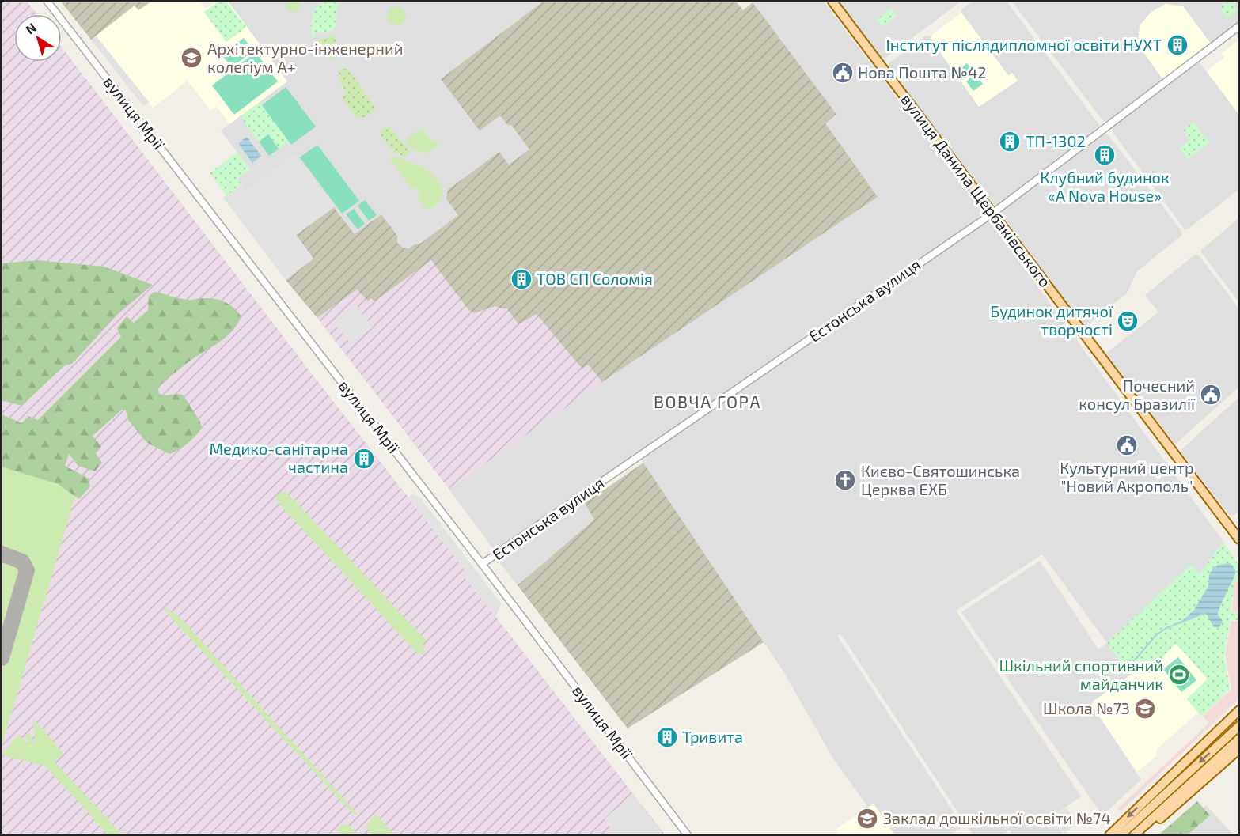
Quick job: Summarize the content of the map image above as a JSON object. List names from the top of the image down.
{
  "streets": {
    "main road": ["вулиця Данила Щербаківського"],
    "street": ["вулиця Мрії", "Естонська вулиця"]
  },
  "crossings": [
    ["вулиця Мрії", "Естонська вулиця"],
    ["вулиця Данила Щербаківського", "Естонська вулиця"]
  ],
  "districts": ["ВОВЧА ГОРА"],
  "places": {
    "building": [
      "Інститут післядипломної освіти НУХТ",
      "ТП-1302",
      "Клубний будинок «A Nova House»",
      "ТОВ СП Соломія",
      "Медико-санітарна частина",
      "Тривита"
    ],
    "school or university": ["Архітектурно-інженерний колегіум А+", "Школа №73", "Заклад дошкільної освіти №74"],
    "public building": ["Нова Пошта №42", "Почесний консул Бразилії", "Культурний центр \"Новий Акрополь\""],
    "theatre": ["Будинок дитячої творчості"],
    "church": ["Києво-Святошинська Церква ЕХБ"],
    "sports": ["Шкільний спортивний майданчик"]
  },
  "north": "top left"
}
